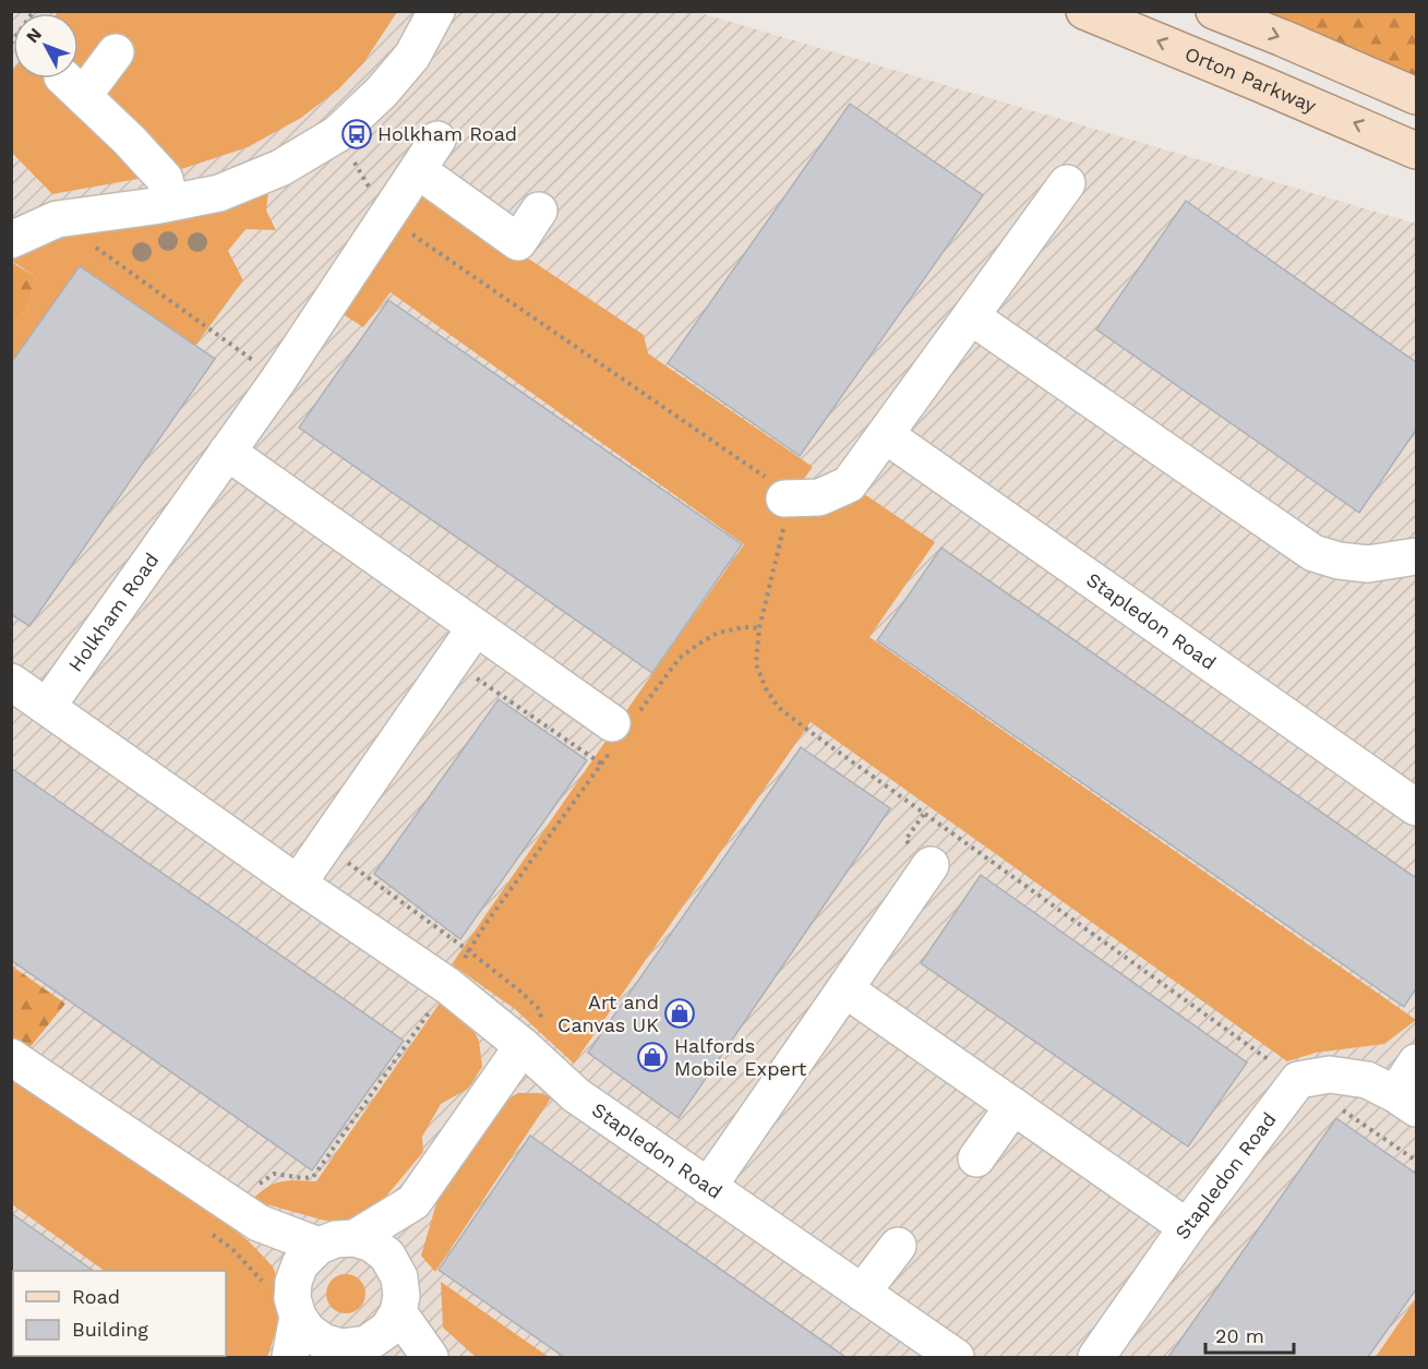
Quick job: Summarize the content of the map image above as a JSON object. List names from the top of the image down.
{
  "streets": {
    "main road": ["Orton Parkway"],
    "street": ["Holkham Road", "Stapledon Road"]
  },
  "places": {
    "bus stop": ["Holkham Road"],
    "shop": ["Art and Canvas UK", "Halfords Mobile Expert"]
  },
  "legend": ["Road", "Building"],
  "scale_bar": "20 m",
  "north": "top left"
}
